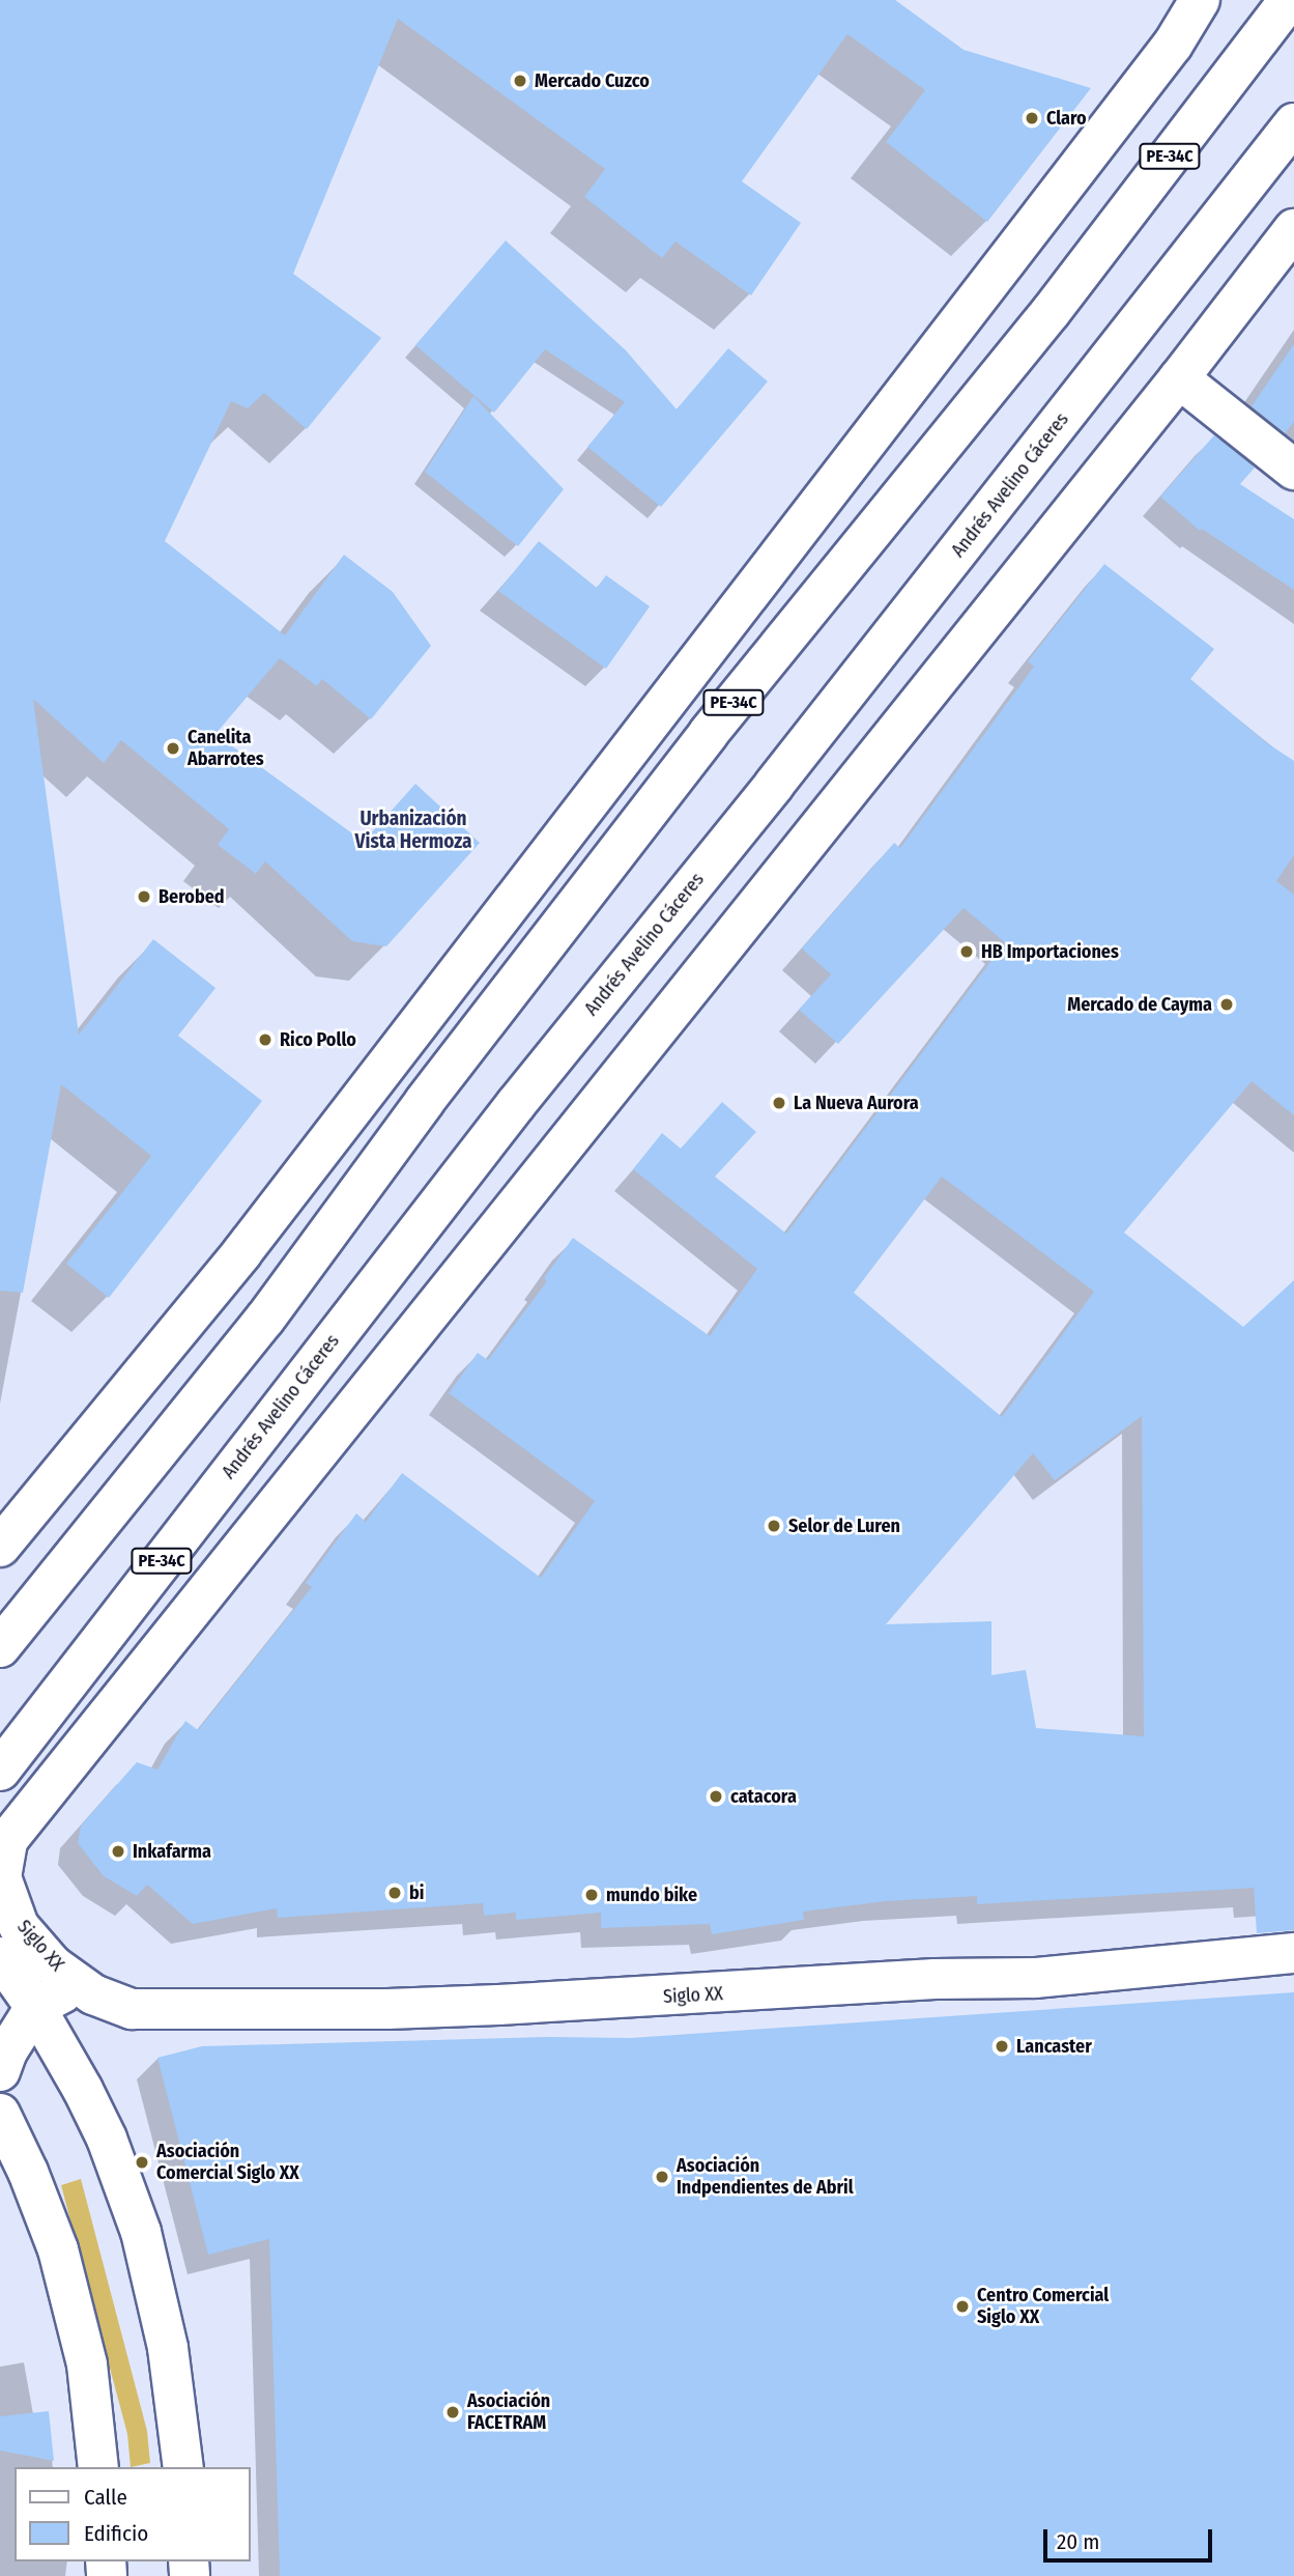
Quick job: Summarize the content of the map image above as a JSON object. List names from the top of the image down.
{
  "streets": {
    "main road": ["PE-34C", "Andrés Avelino Cáceres", "Siglo XX"]
  },
  "districts": ["Urbanización Vista Hermoza"],
  "places": [
    "Mercado Cuzco",
    "Claro",
    "Canelita Abarrotes",
    "Berobed",
    "HB Importaciones",
    "Mercado de Cayma",
    "Rico Pollo",
    "La Nueva Aurora",
    "Selor de Luren",
    "catacora",
    "Inkafarma",
    "bi",
    "mundo bike",
    "Lancaster",
    "Asociación Comercial Siglo XX",
    "Asociación Indpendientes de Abril",
    "Centro Comercial Siglo XX",
    "Asociación FACETRAM"
  ],
  "legend": ["Calle", "Edificio"],
  "scale_bar": "20 m"
}
